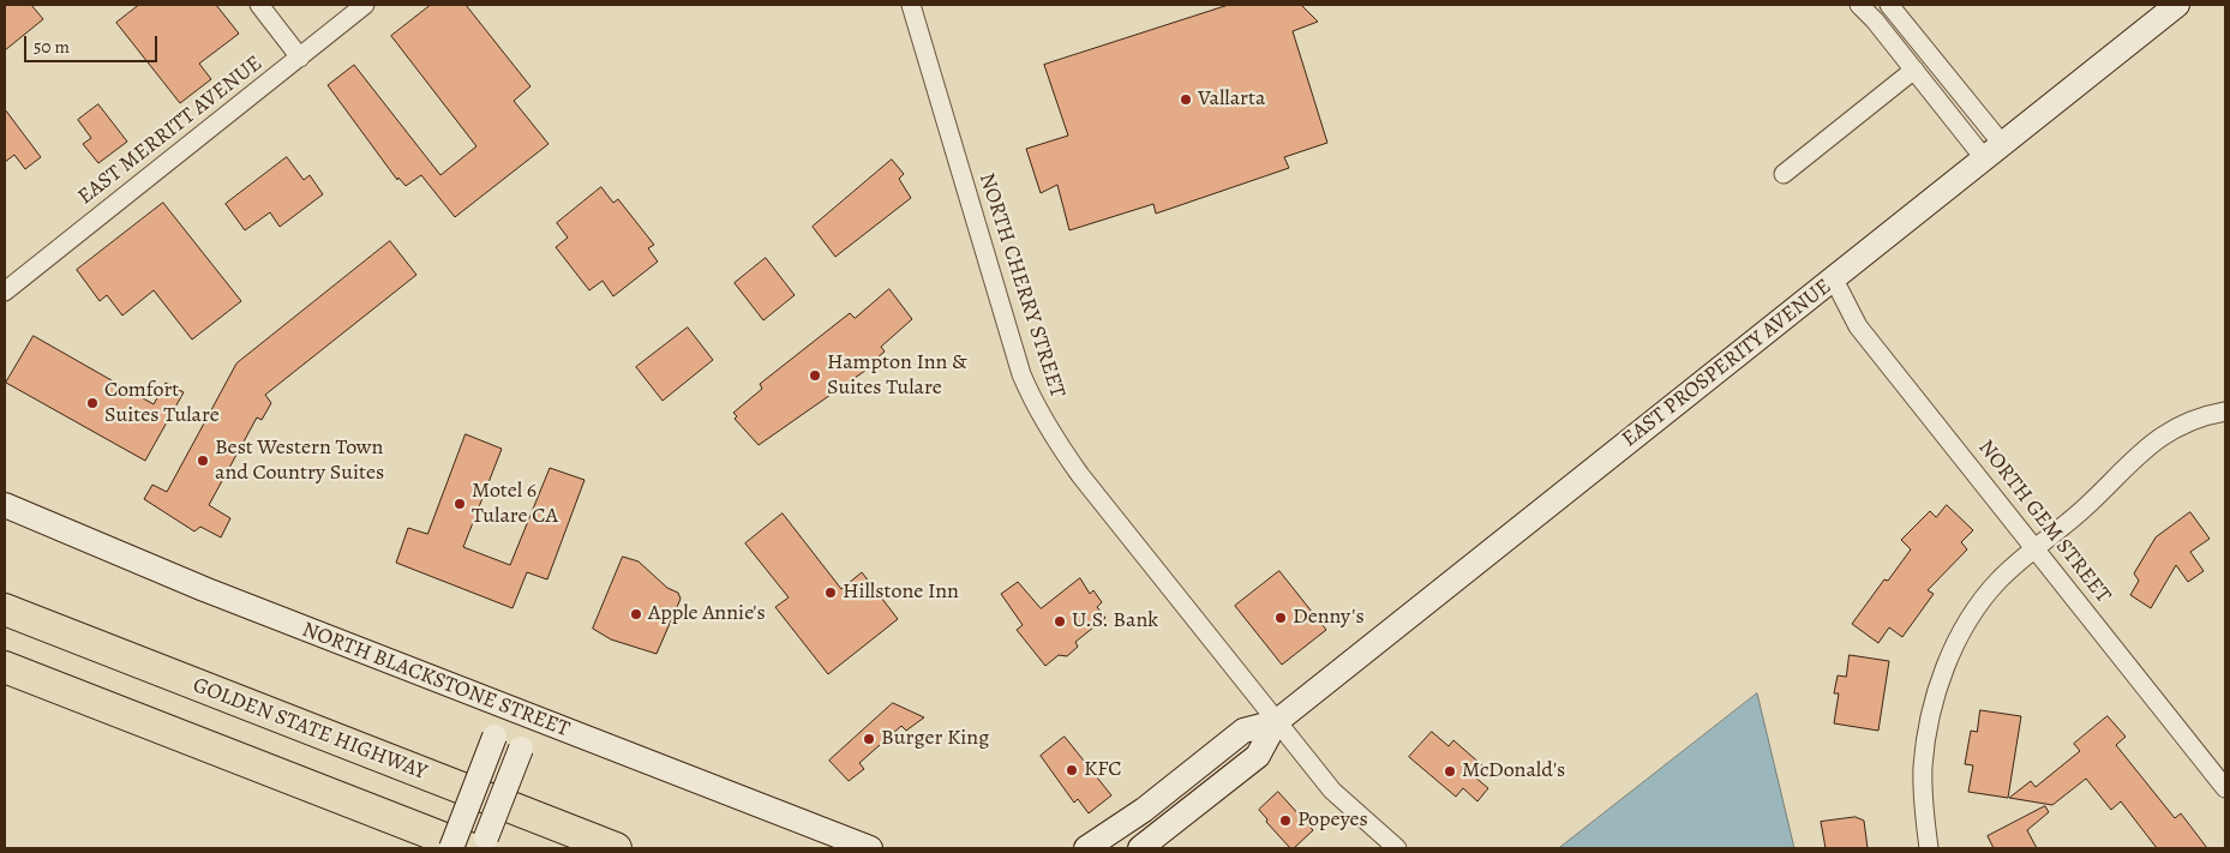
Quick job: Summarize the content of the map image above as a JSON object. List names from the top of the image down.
{
  "streets": {
    "highway": ["GOLDEN STATE HIGHWAY"],
    "main road": ["EAST PROSPERITY AVENUE", "NORTH BLACKSTONE STREET"],
    "street": ["EAST MERRITT AVENUE", "NORTH CHERRY STREET", "NORTH GEM STREET"]
  },
  "crossings": [
    ["NORTH CHERRY STREET", "EAST PROSPERITY AVENUE"],
    ["EAST PROSPERITY AVENUE", "NORTH GEM STREET"]
  ],
  "places": [
    "Vallarta",
    "Hampton Inn & Suites Tulare",
    "Comfort Suites Tulare",
    "Best Western Town and Country Suites",
    "Motel 6 Tulare CA",
    "Hillstone Inn",
    "Apple Annie's",
    "Denny's",
    "U.S. Bank",
    "Burger King",
    "KFC",
    "McDonald's",
    "Popeyes"
  ],
  "scale_bar": "50 m"
}
